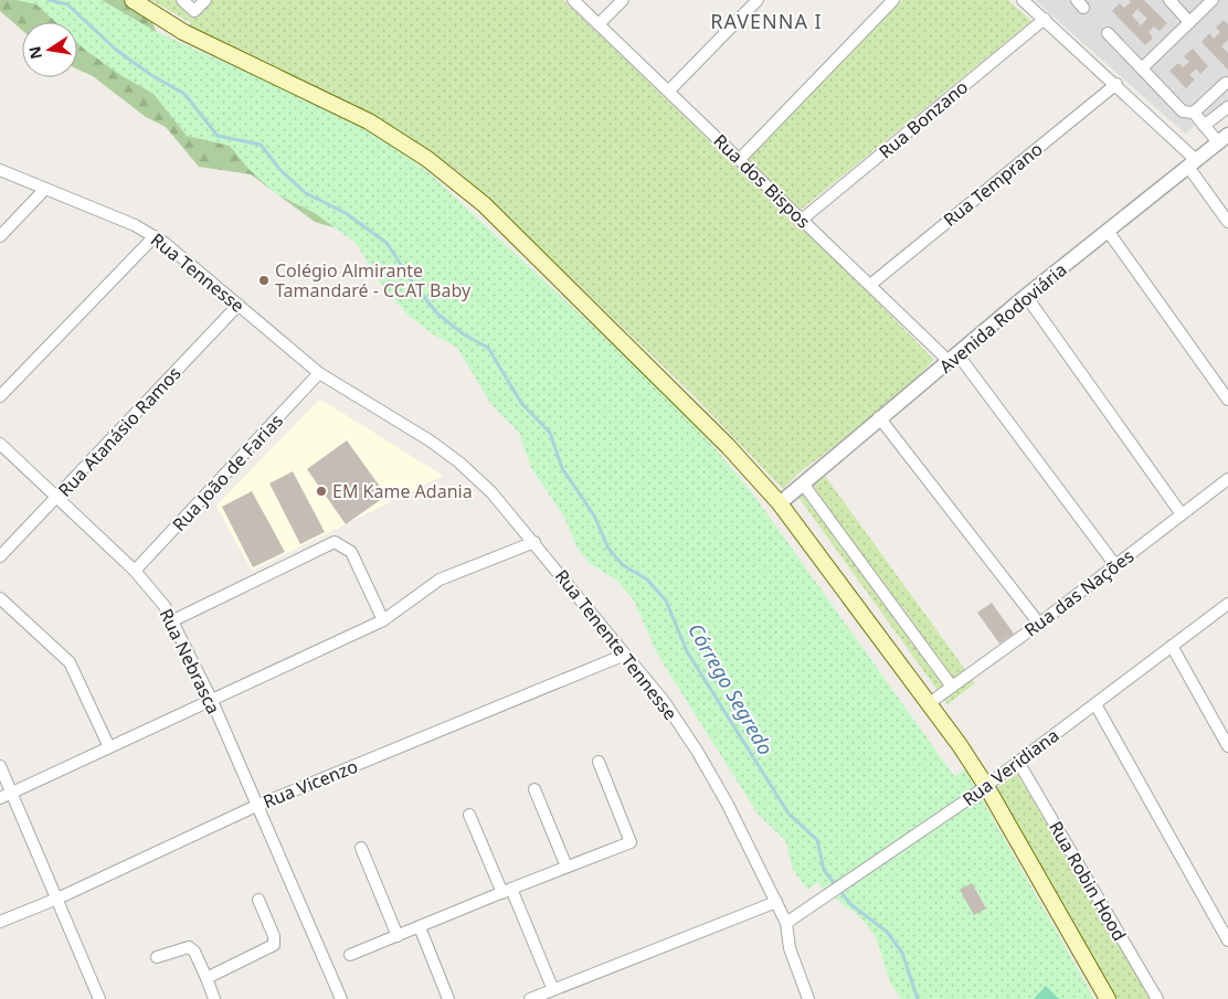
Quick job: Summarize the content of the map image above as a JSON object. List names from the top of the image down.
{
  "streets": {
    "street": [
      "Rua Bonzano",
      "Rua dos Bispos",
      "Rua Temprano",
      "Rua Tennesse",
      "Avenida Rodoviária",
      "Rua Atanásio Ramos",
      "Rua João de Farias",
      "Rua das Nações",
      "Rua Tenente Tennesse",
      "Rua Nebrasca",
      "Rua Veridiana",
      "Rua Vicenzo",
      "Rua Robin Hood"
    ]
  },
  "crossings": [
    ["Rua Bonzano", "Rua dos Bispos"],
    ["Rua dos Bispos", "Rua Temprano"],
    ["Rua dos Bispos", "Avenida Rodoviária"],
    ["Rua dos Bispos", "Rua das Nações"],
    ["Rua Tennesse", "Rua Atanásio Ramos"],
    ["Rua Tennesse", "Rua João de Farias"],
    ["Rua Tennesse", "Rua Tenente Tennesse"],
    ["Rua Atanásio Ramos", "Rua Nebrasca"],
    ["Rua João de Farias", "Rua Tenente Tennesse"],
    ["Rua João de Farias", "Rua Nebrasca"],
    ["Rua Tenente Tennesse", "Rua Veridiana"],
    ["Rua Tenente Tennesse", "Rua Vicenzo"],
    ["Rua Nebrasca", "Rua Vicenzo"],
    ["Rua Veridiana", "Rua Robin Hood"]
  ],
  "districts": ["RAVENNA I"],
  "water": ["Córrego Segredo"],
  "places": ["Colégio Almirante Tamandaré - CCAT Baby", "EM Kame Adania"],
  "north": "left"
}
